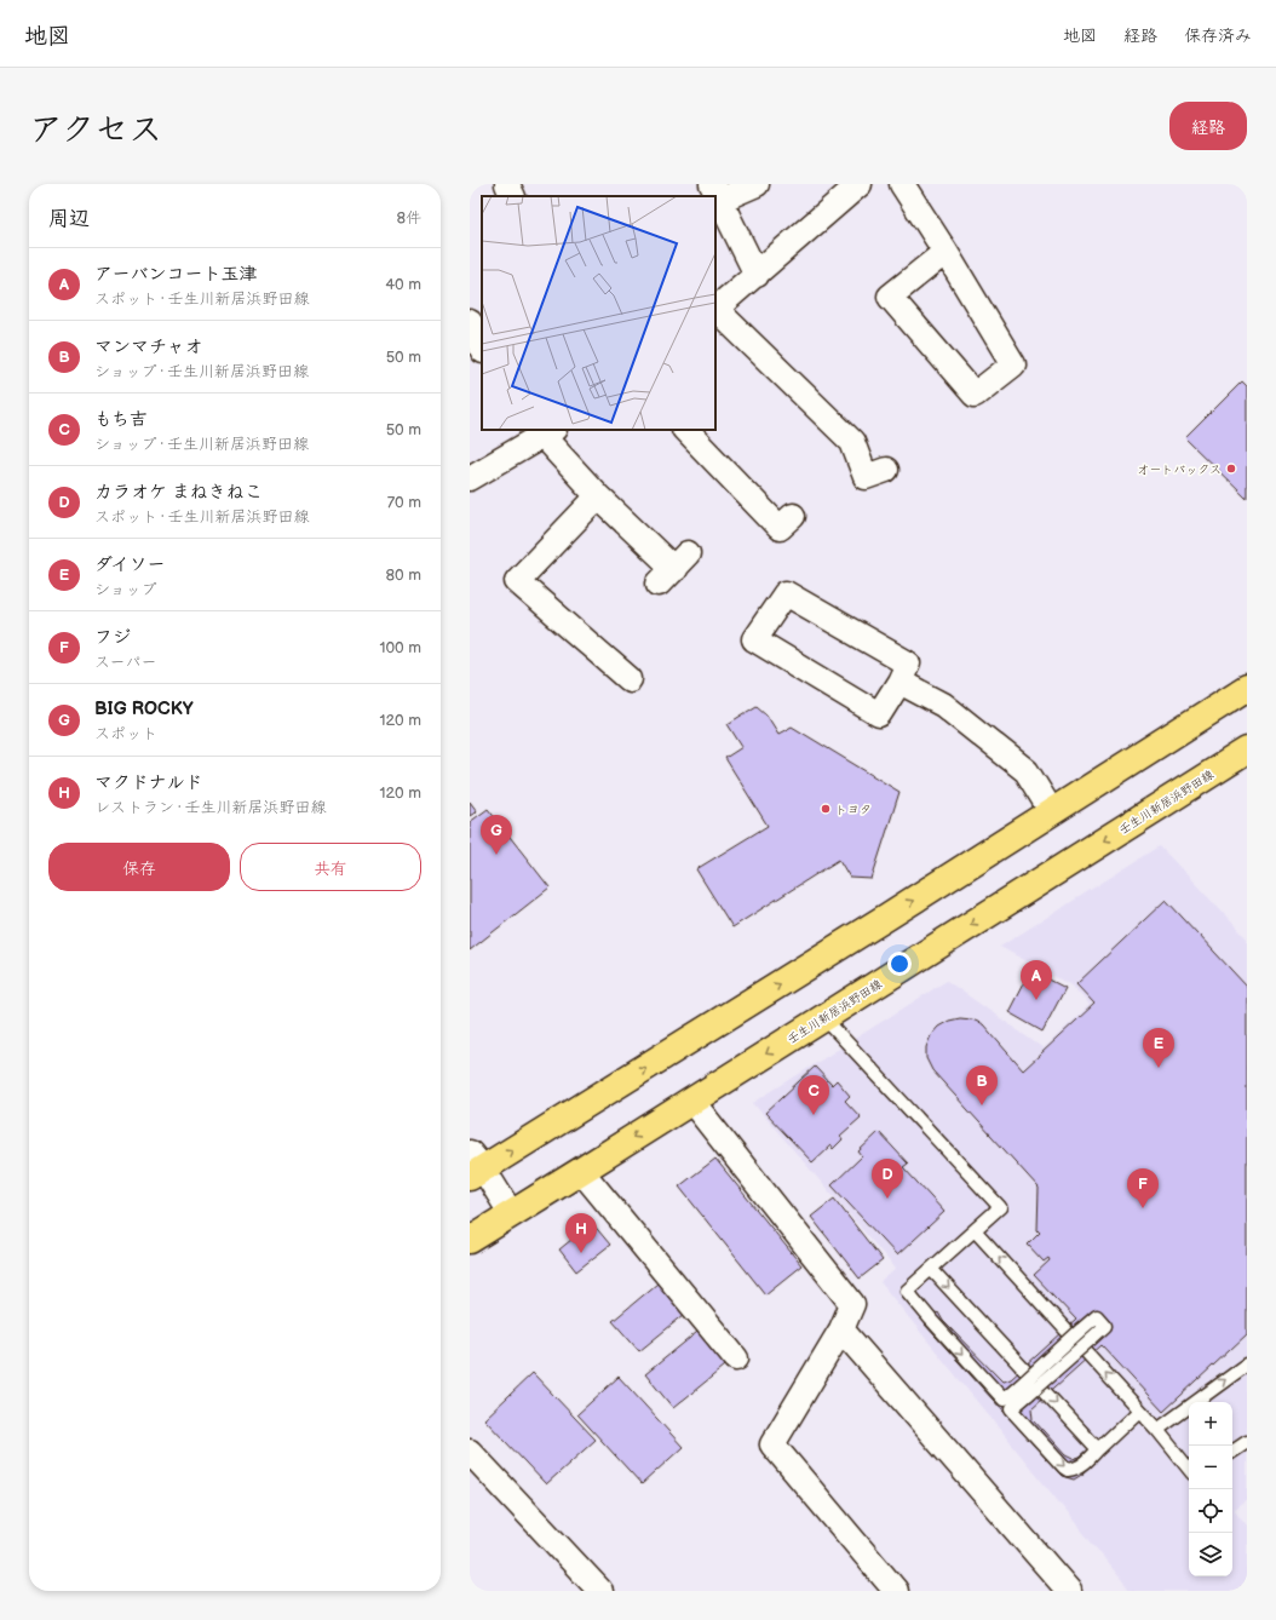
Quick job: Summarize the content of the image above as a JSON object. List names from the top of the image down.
{
  "streets": {
    "main road": ["壬生川新居浜野田線"]
  },
  "places": ["オートバックス", "トヨタ"],
  "page": {
    "header": "地図",
    "nav": ["地図", "経路", "保存済み"],
    "title": "アクセス",
    "buttons": [
      "経路",
      ["保存", "共有"]
    ],
    "heading": ["周辺", "8件"],
    "list": [
      {
        "mark": "A",
        "name": "アーバンコート玉津",
        "note": "スポット · 壬生川新居浜野田線",
        "value": "40 m"
      },
      {
        "mark": "B",
        "name": "マンマチャオ",
        "note": "ショップ · 壬生川新居浜野田線",
        "value": "50 m"
      },
      {
        "mark": "C",
        "name": "もち吉",
        "note": "ショップ · 壬生川新居浜野田線",
        "value": "50 m"
      },
      {
        "mark": "D",
        "name": "カラオケ まねきねこ",
        "note": "スポット · 壬生川新居浜野田線",
        "value": "70 m"
      },
      {
        "mark": "E",
        "name": "ダイソー",
        "note": "ショップ",
        "value": "80 m"
      },
      {
        "mark": "F",
        "name": "フジ",
        "note": "スーパー",
        "value": "100 m"
      },
      {
        "mark": "G",
        "name": "BIG ROCKY",
        "note": "スポット",
        "value": "120 m"
      },
      {
        "mark": "H",
        "name": "マクドナルド",
        "note": "レストラン · 壬生川新居浜野田線",
        "value": "120 m"
      }
    ],
    "pins": [
      "G",
      "A",
      "E",
      "B",
      "C",
      "D",
      "F",
      "H"
    ],
    "map_buttons": ["+", "−"]
  }
}
